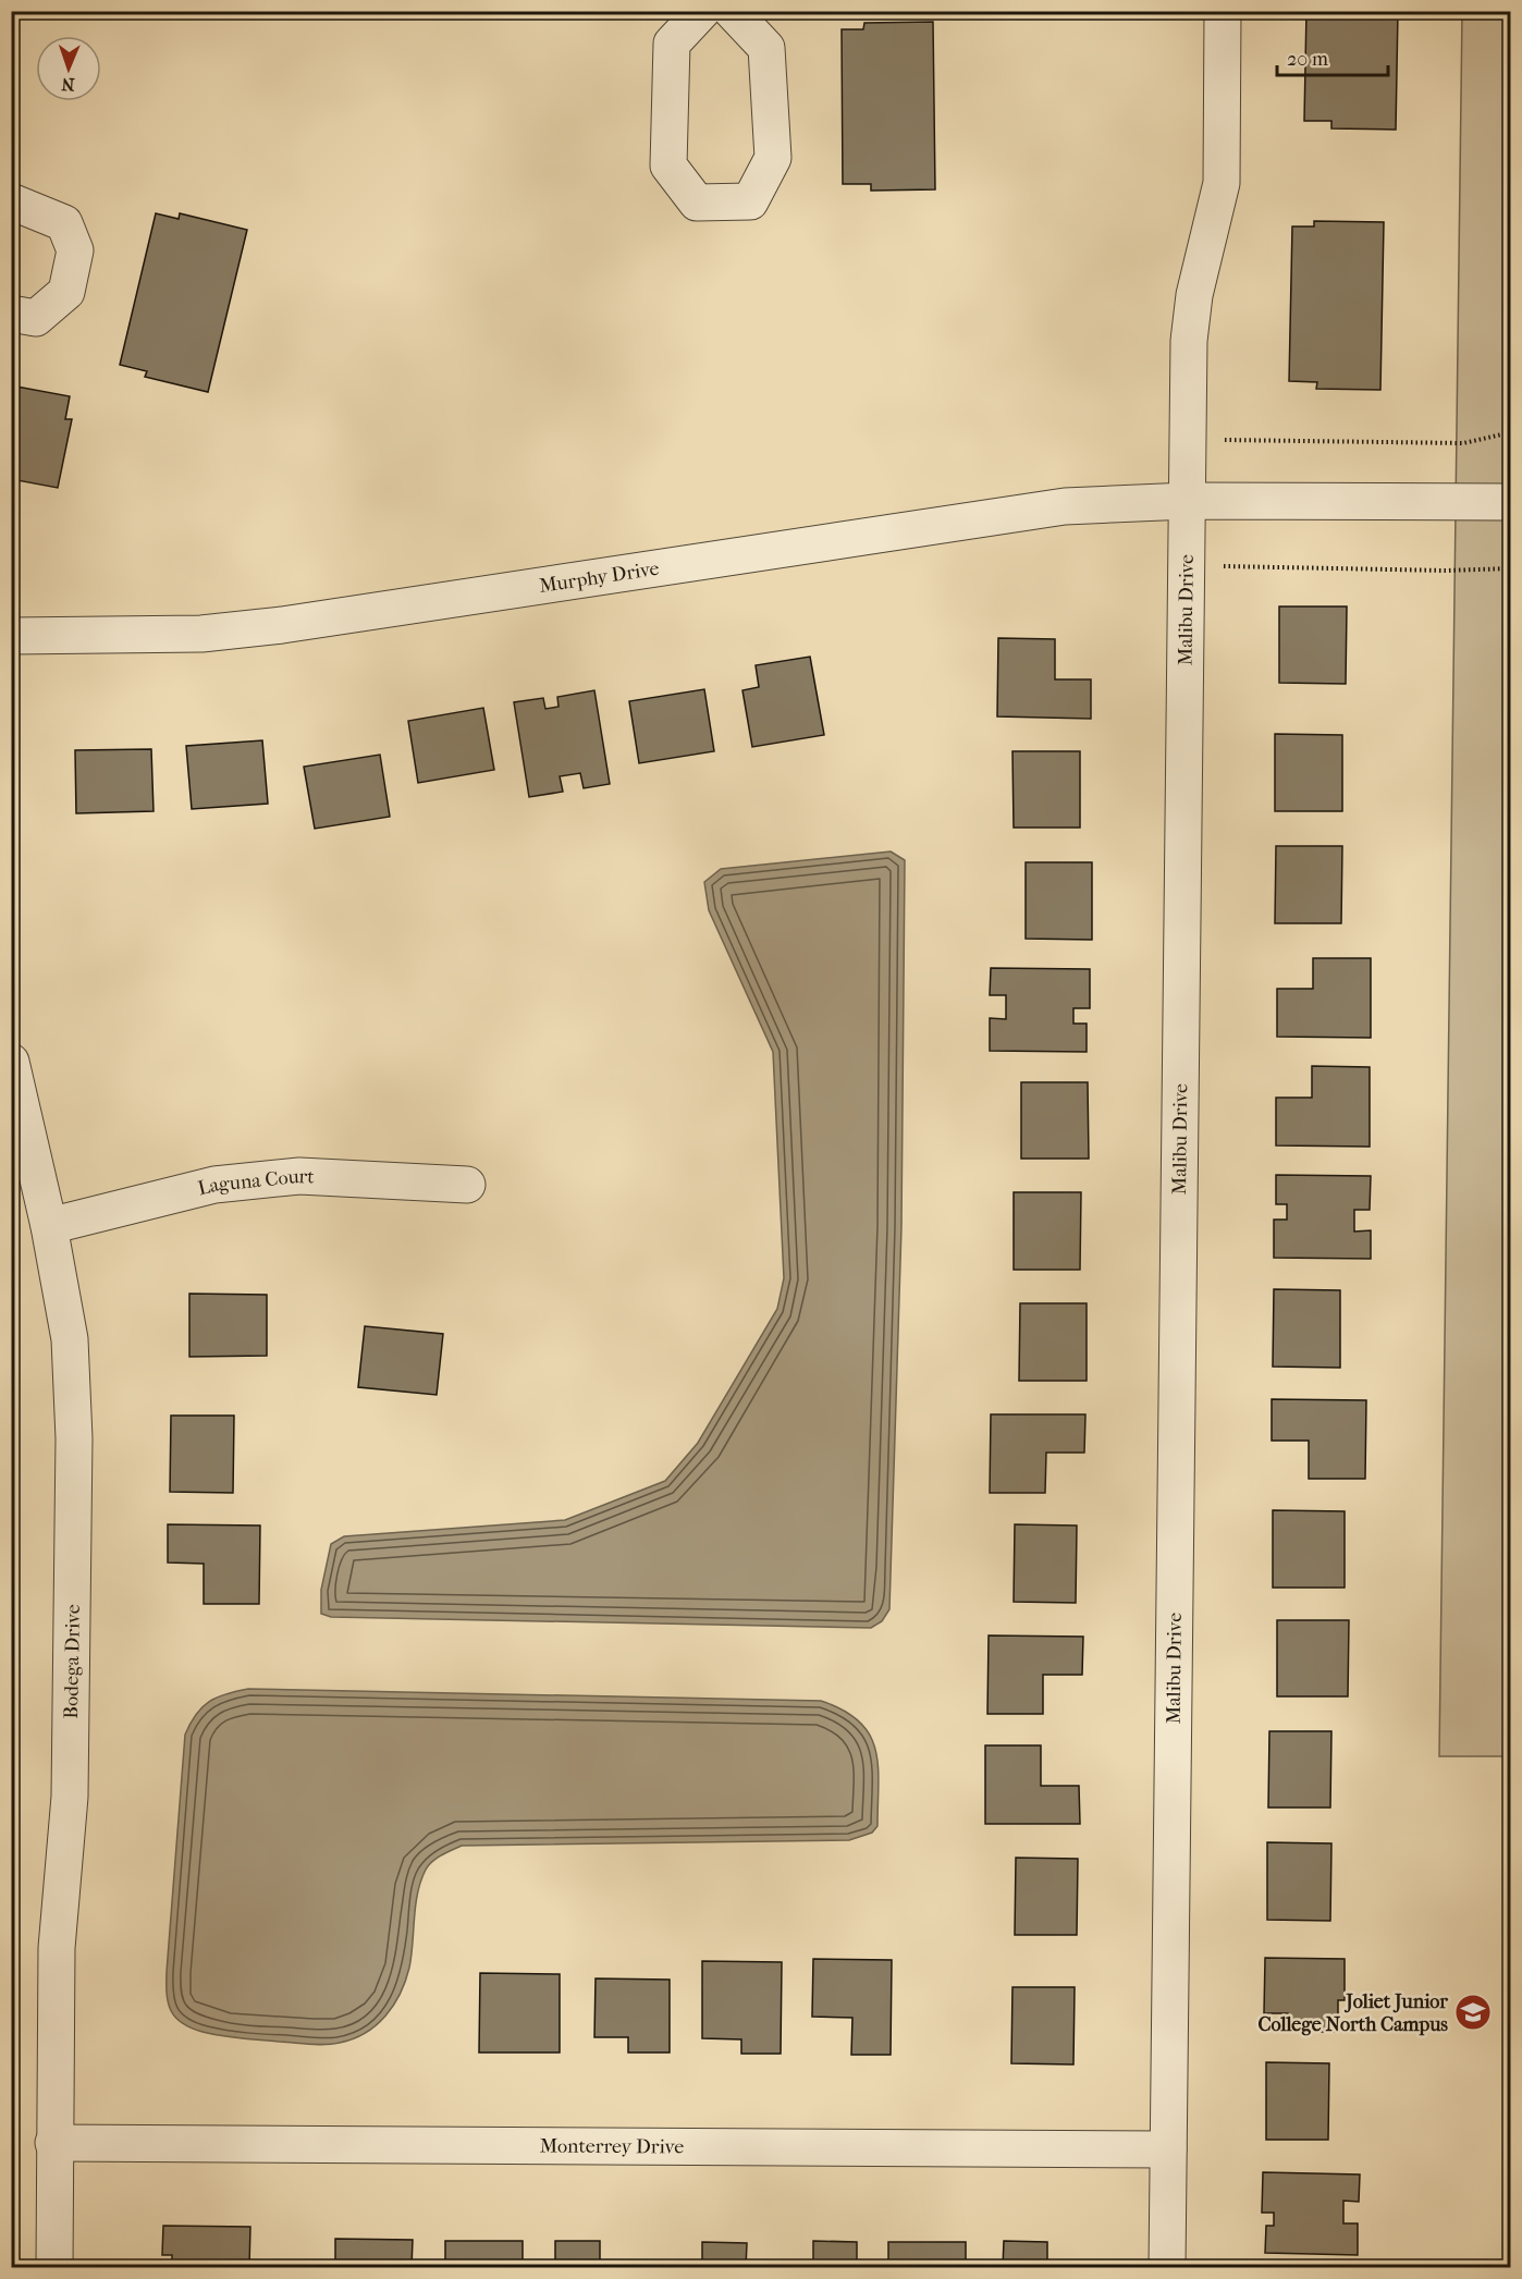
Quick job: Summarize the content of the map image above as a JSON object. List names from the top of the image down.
{
  "streets": {
    "street": [
      "Murphy Drive",
      "Malibu Drive",
      "Laguna Court",
      "Bodega Drive",
      "Monterrey Drive"
    ]
  },
  "crossings": [
    ["Murphy Drive", "Malibu Drive"],
    ["Malibu Drive", "Monterrey Drive"],
    ["Laguna Court", "Bodega Drive"],
    ["Bodega Drive", "Monterrey Drive"]
  ],
  "places": {
    "school or university": ["Joliet Junior College North Campus"]
  },
  "scale_bar": "20 m",
  "north": "bottom"
}
